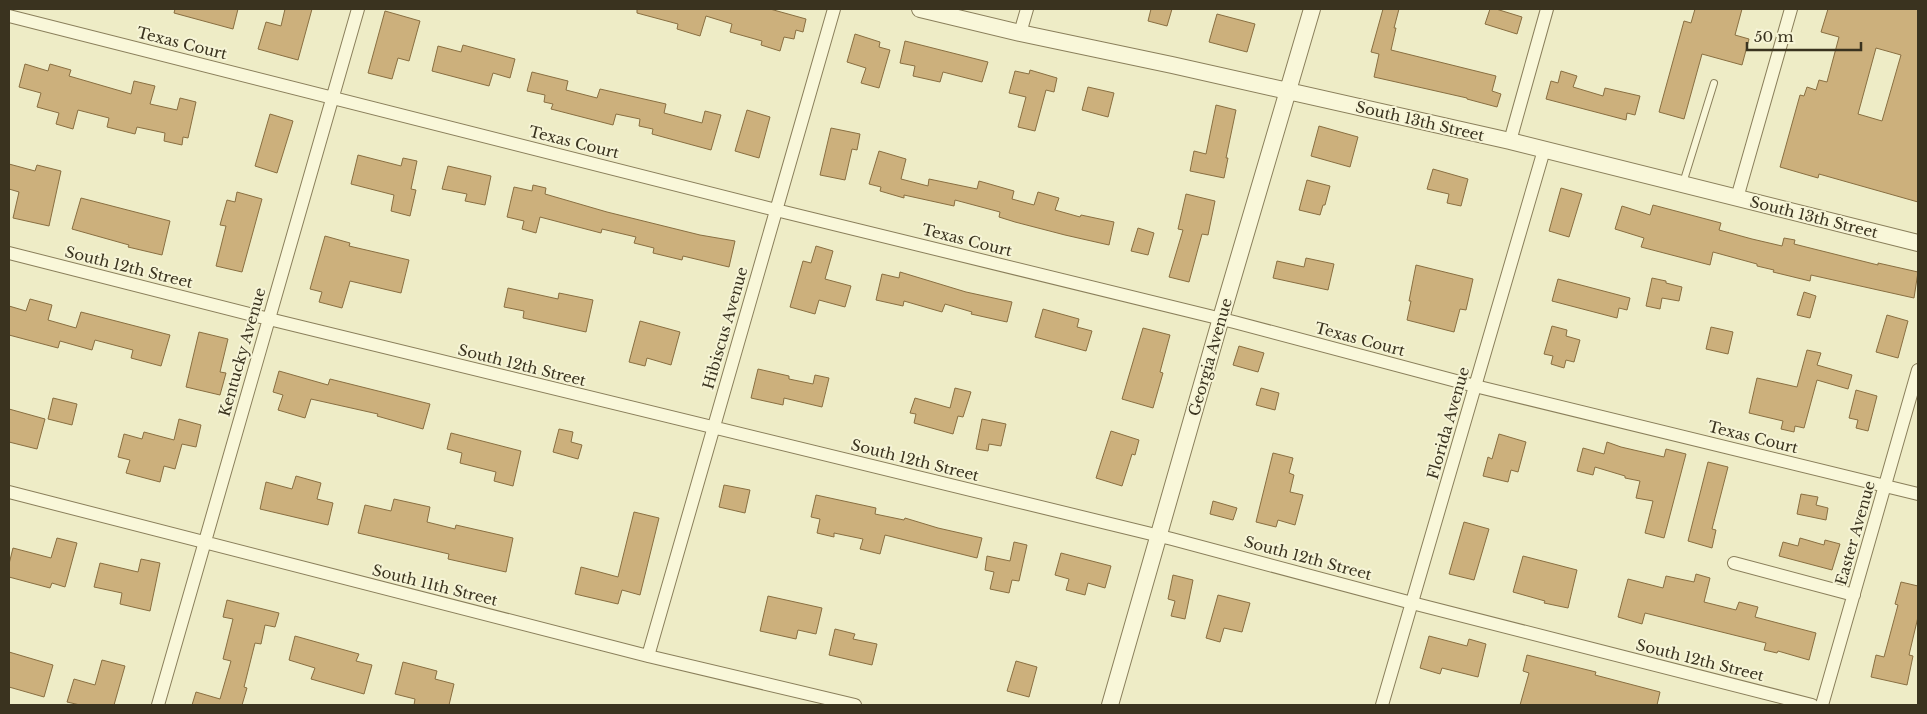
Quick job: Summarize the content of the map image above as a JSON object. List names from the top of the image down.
{
  "streets": {
    "street": [
      "Texas Court",
      "South 13th Street",
      "South 12th Street",
      "Hibiscus Avenue",
      "Kentucky Avenue",
      "Georgia Avenue",
      "Florida Avenue",
      "Easter Avenue",
      "South 11th Street"
    ]
  },
  "crossings": [
    ["Texas Court", "Hibiscus Avenue"],
    ["Texas Court", "Kentucky Avenue"],
    ["Texas Court", "Georgia Avenue"],
    ["Texas Court", "Florida Avenue"],
    ["Texas Court", "Easter Avenue"],
    ["South 13th Street", "Georgia Avenue"],
    ["South 13th Street", "Florida Avenue"],
    ["South 12th Street", "Hibiscus Avenue"],
    ["South 12th Street", "Kentucky Avenue"],
    ["South 12th Street", "Georgia Avenue"],
    ["South 12th Street", "Florida Avenue"],
    ["Hibiscus Avenue", "South 11th Street"],
    ["Kentucky Avenue", "South 11th Street"]
  ],
  "scale_bar": "50 m"
}
